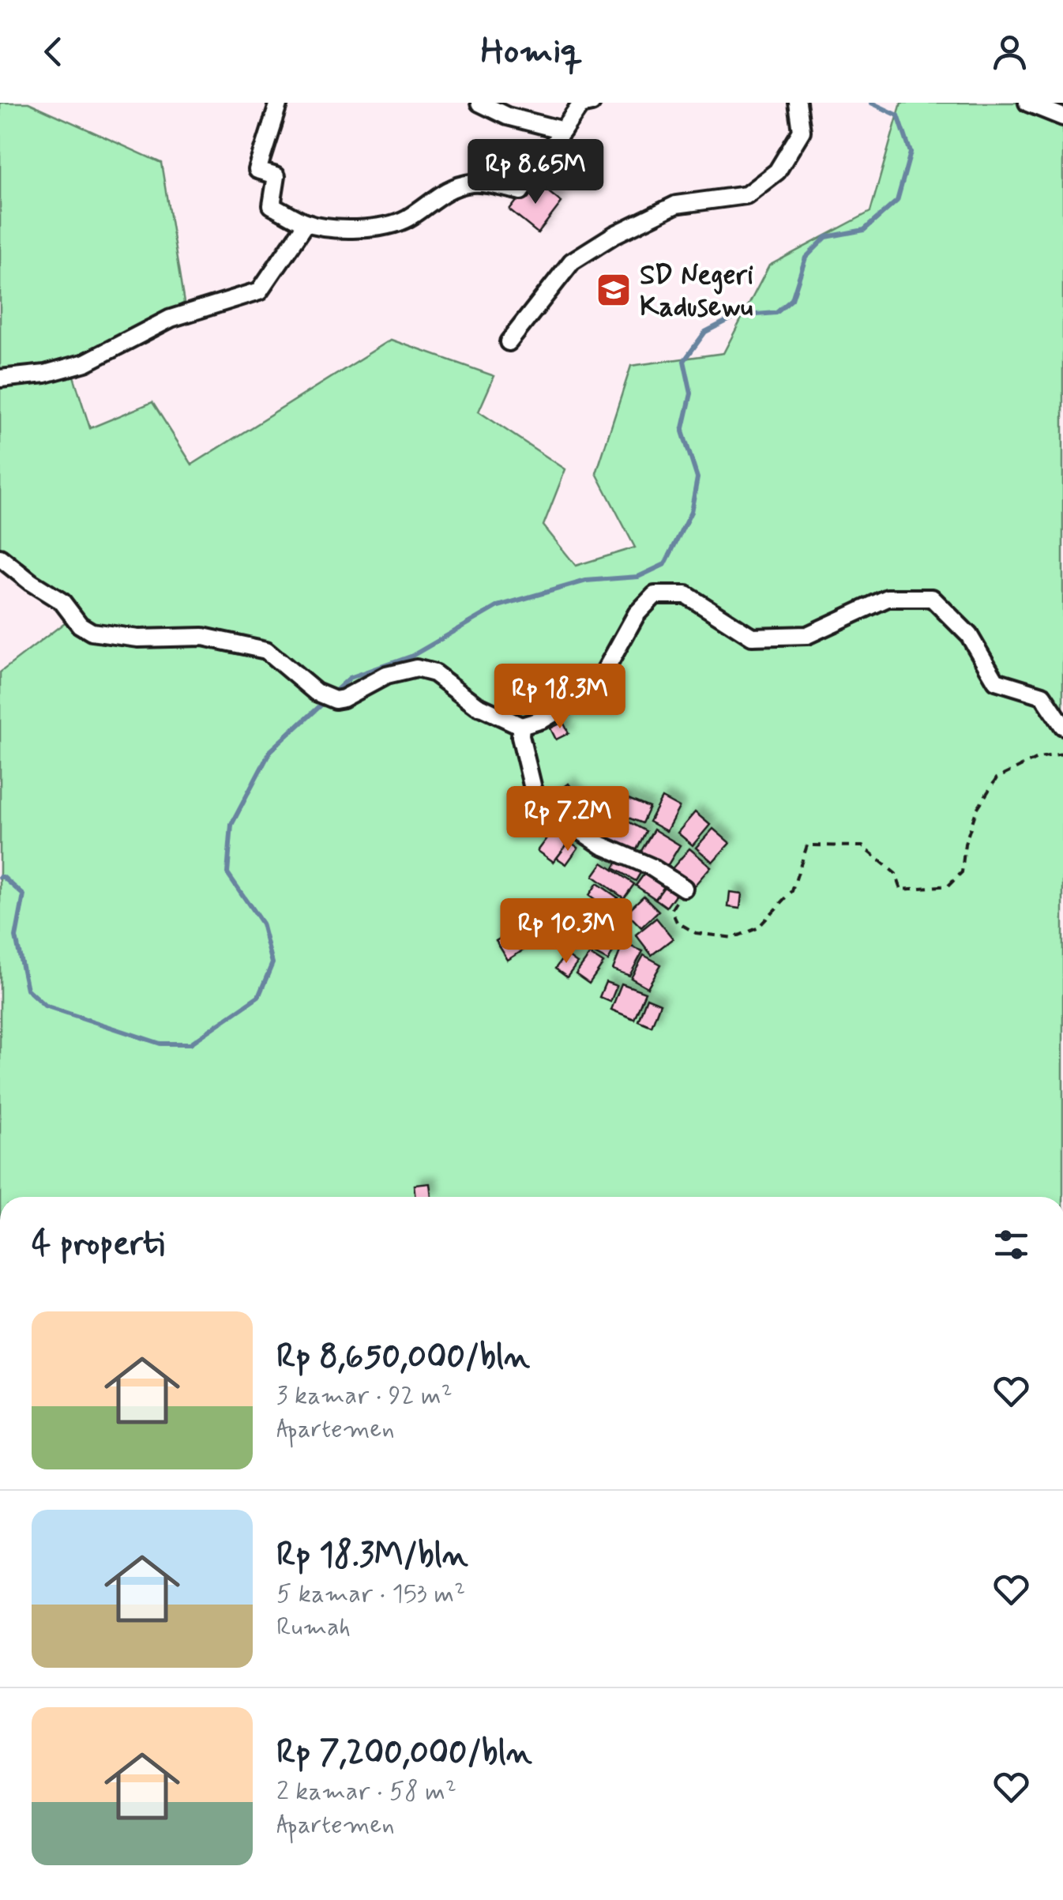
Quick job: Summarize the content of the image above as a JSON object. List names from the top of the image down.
{
  "places": {
    "school or university": ["SD Negeri Kadusewu"]
  },
  "page": {
    "header": "Homiq",
    "price": [
      "Rp 8.65M",
      "Rp 18.3M",
      "Rp 7.2M",
      "Rp 10.3M"
    ],
    "heading": "4 properti",
    "list": [
      {
        "name": "Rp 8,650,000/bln",
        "note": "3 kamar · 92 m² · Apartemen"
      },
      {
        "name": "Rp 18.3M/bln",
        "note": "5 kamar · 153 m² · Rumah"
      },
      {
        "name": "Rp 7,200,000/bln",
        "note": "2 kamar · 58 m² · Apartemen"
      }
    ]
  }
}
